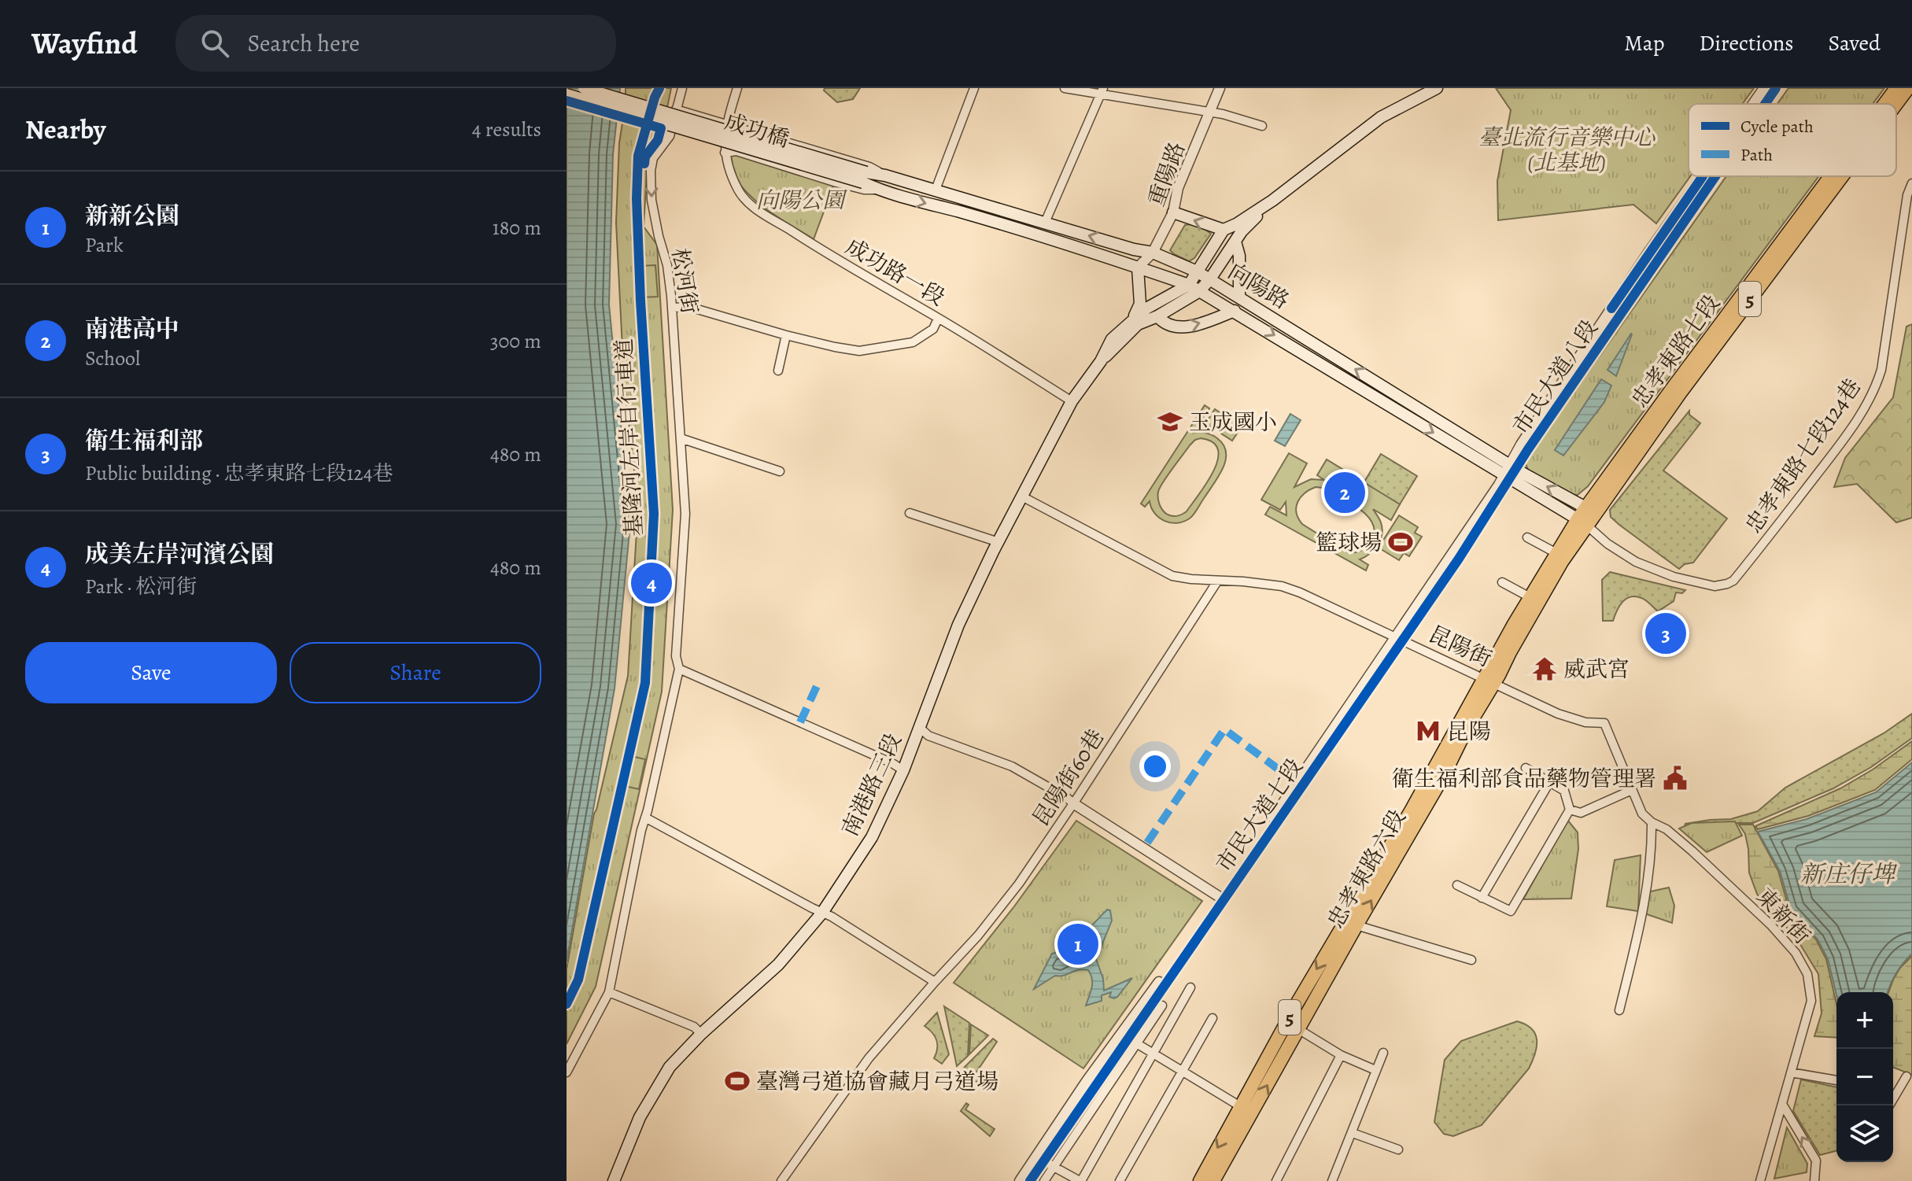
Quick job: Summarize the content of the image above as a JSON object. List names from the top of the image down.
{
  "streets": {
    "main road": [
      "成功橋",
      "向陽路",
      "5",
      "忠孝東路七段",
      "南港路三段",
      "忠孝東路六段"
    ],
    "street": [
      "重陽路",
      "成功路一段",
      "松河街",
      "市民大道八段",
      "忠孝東路七段124巷",
      "昆陽街",
      "昆陽街60巷",
      "市民大道七段",
      "東新街"
    ],
    "cycle path": ["基隆河左岸自行車道"]
  },
  "crossings": [
    ["成功橋", "向陽路"],
    ["重陽路", "向陽路"],
    ["成功路一段", "南港路三段"],
    ["向陽路", "忠孝東路七段"],
    ["向陽路", "市民大道八段"],
    ["向陽路", "忠孝東路七段124巷"],
    ["向陽路", "市民大道七段"],
    ["向陽路", "忠孝東路六段"],
    ["忠孝東路七段", "忠孝東路七段124巷"],
    ["忠孝東路七段", "忠孝東路六段"],
    ["市民大道八段", "市民大道七段"],
    ["忠孝東路七段124巷", "忠孝東路六段"],
    ["昆陽街", "昆陽街60巷"],
    ["昆陽街", "南港路三段"],
    ["昆陽街", "市民大道七段"],
    ["昆陽街", "忠孝東路六段"],
    ["昆陽街", "東新街"]
  ],
  "water": ["新庄仔埤"],
  "parks": ["臺北流行音樂中心 (北基地)", "向陽公園"],
  "places": {
    "school or university": ["玉成國小"],
    "sports": ["籃球場", "臺灣弓道協會藏月弓道場"],
    "temple": ["威武宮"],
    "metro station": ["昆陽"],
    "public building": ["衛生福利部食品藥物管理署"]
  },
  "legend": ["Cycle path", "Path"],
  "page": {
    "header": "Wayfind",
    "search": "Search here",
    "nav": ["Map", "Directions", "Saved"],
    "heading": ["Nearby", "4 results"],
    "list": [
      {
        "mark": "1",
        "name": "新新公園",
        "note": "Park",
        "value": "180 m"
      },
      {
        "mark": "2",
        "name": "南港高中",
        "note": "School",
        "value": "300 m"
      },
      {
        "mark": "3",
        "name": "衛生福利部",
        "note": "Public building · 忠孝東路七段124巷",
        "value": "480 m"
      },
      {
        "mark": "4",
        "name": "成美左岸河濱公園",
        "note": "Park · 松河街",
        "value": "480 m"
      }
    ],
    "pins": [
      "2",
      "4",
      "3",
      "1"
    ],
    "buttons": ["Save", "Share"],
    "map_buttons": ["+", "−"]
  }
}
